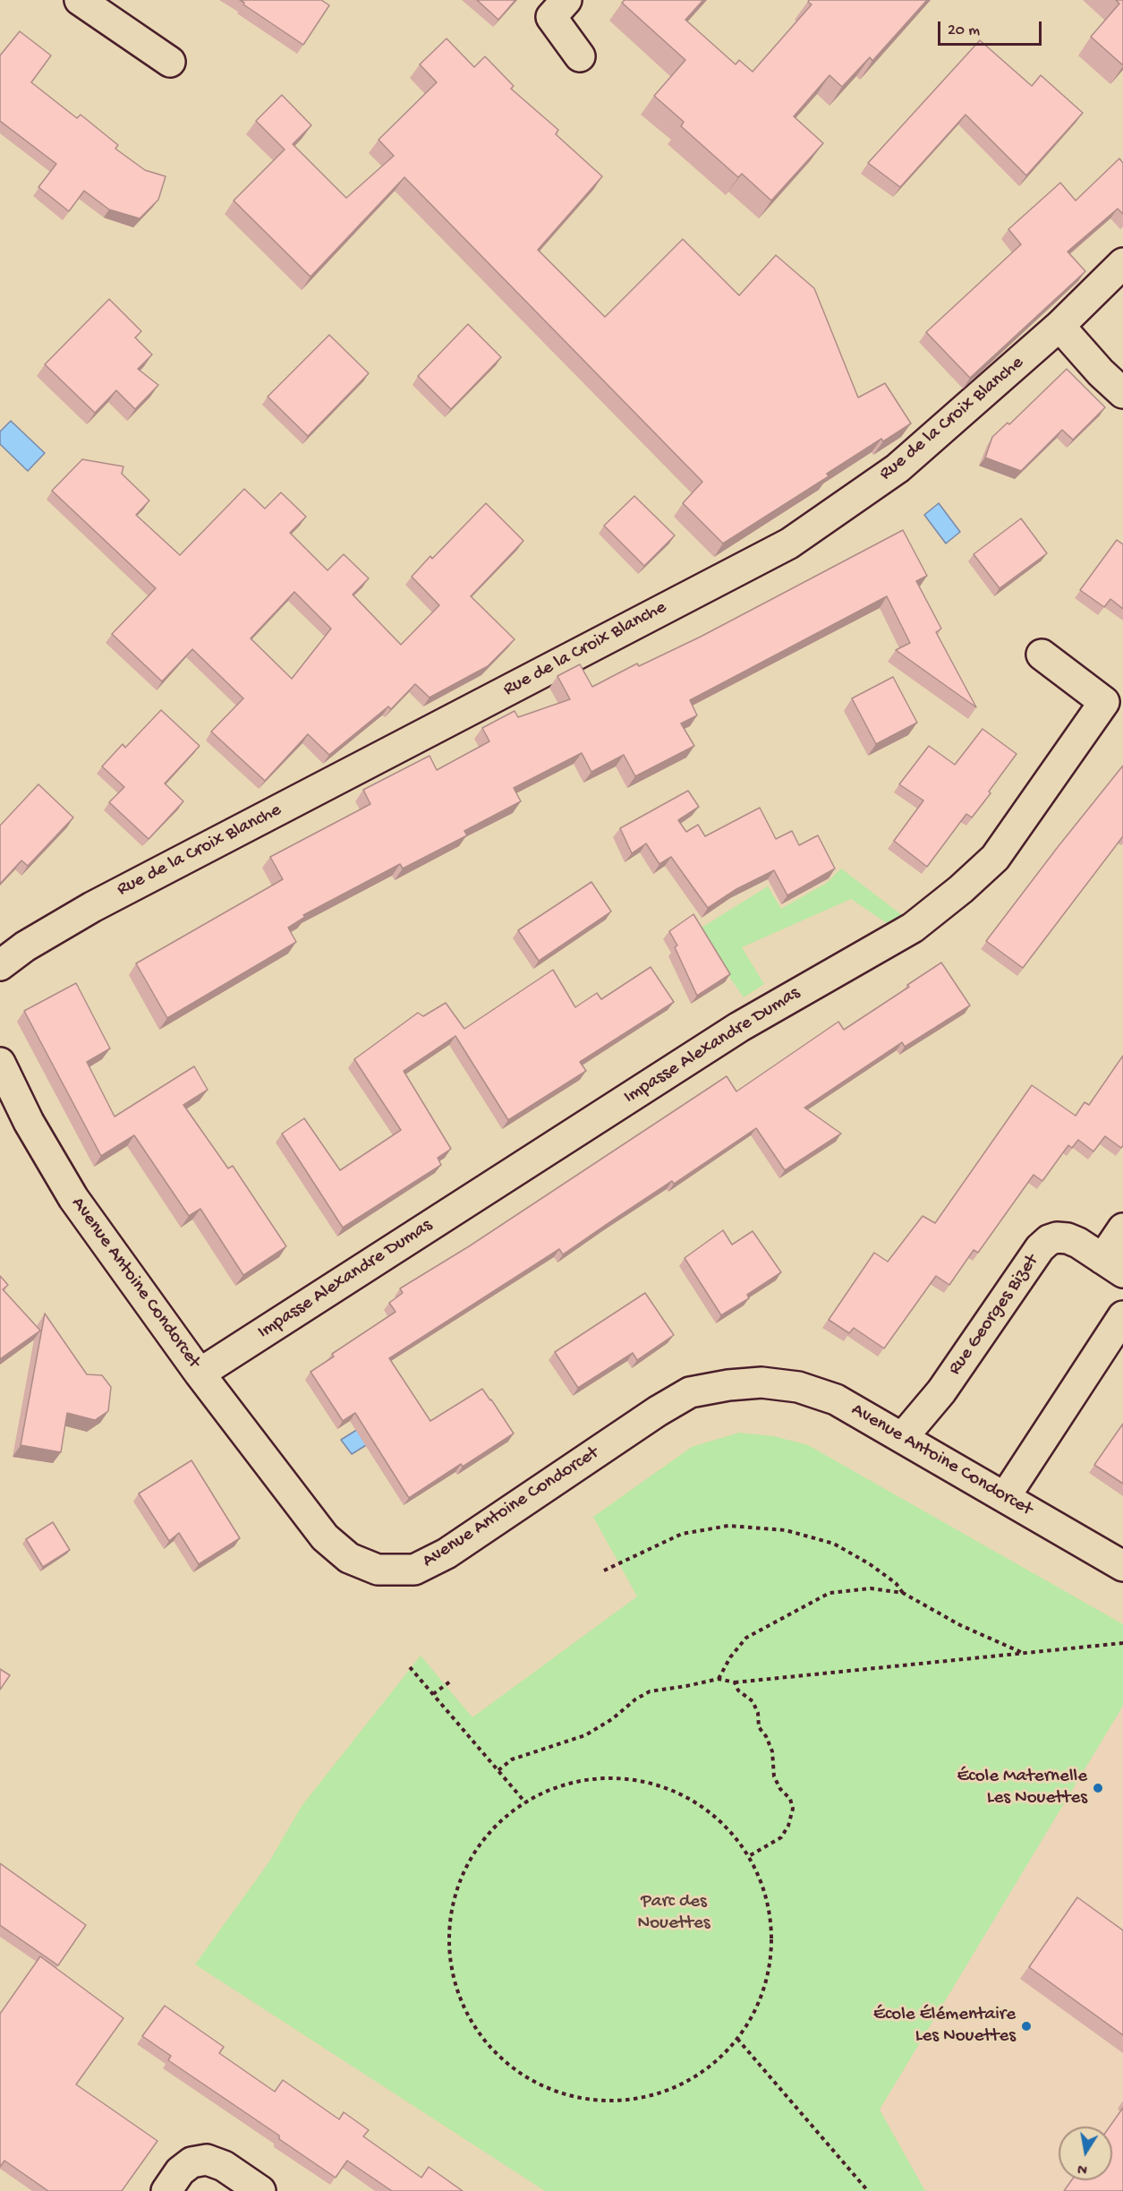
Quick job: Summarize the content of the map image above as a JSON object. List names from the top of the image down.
{
  "streets": {
    "street": [
      "Rue de la Croix Blanche",
      "Impasse Alexandre Dumas",
      "Avenue Antoine Condorcet",
      "Rue Georges Bizet"
    ]
  },
  "crossings": [
    ["Impasse Alexandre Dumas", "Avenue Antoine Condorcet"],
    ["Avenue Antoine Condorcet", "Rue Georges Bizet"]
  ],
  "parks": ["Parc des Nouettes"],
  "places": ["École Maternelle Les Nouettes", "École Élémentaire Les Nouettes"],
  "scale_bar": "20 m",
  "north": "bottom"
}
